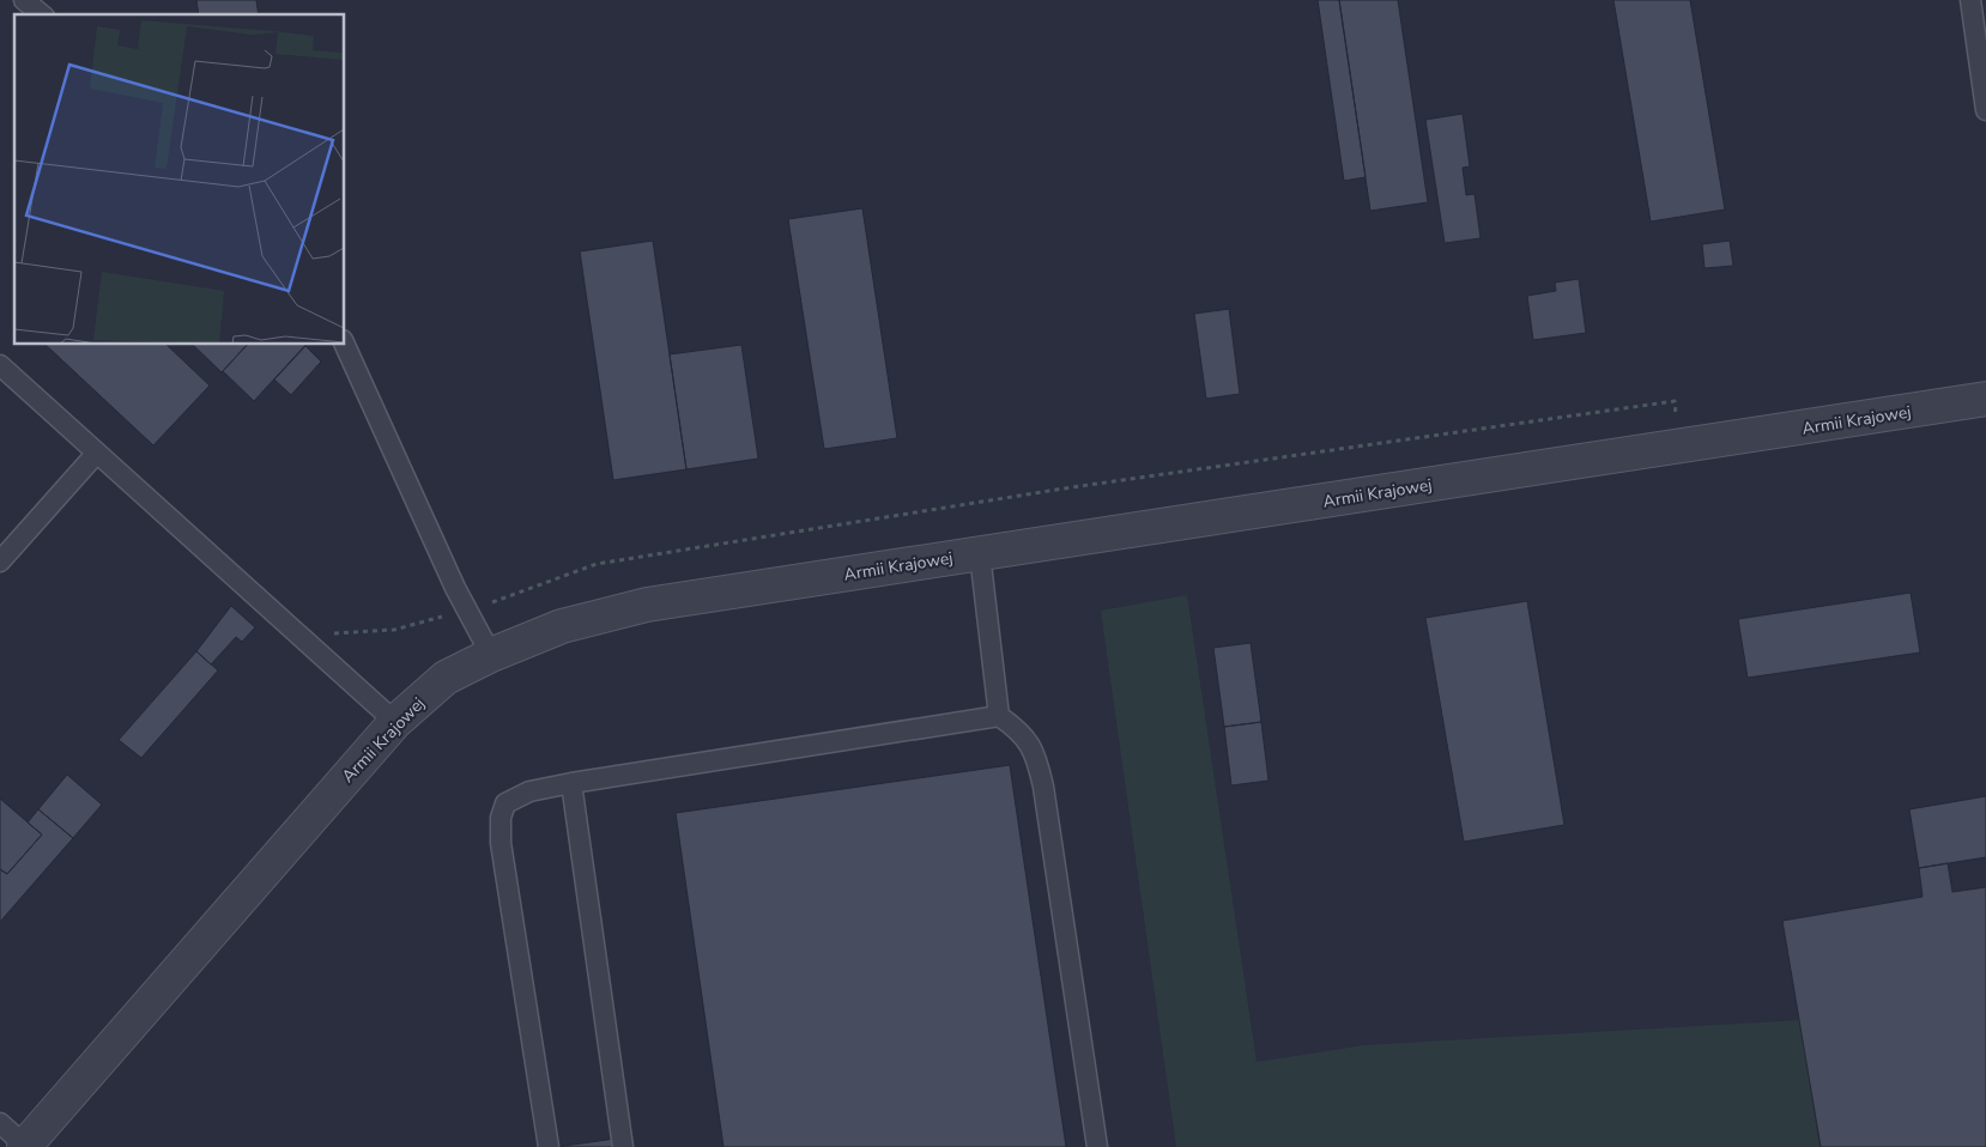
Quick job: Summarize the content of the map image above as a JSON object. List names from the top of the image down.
{
  "streets": {
    "street": ["Armii Krajowej"]
  }
}
